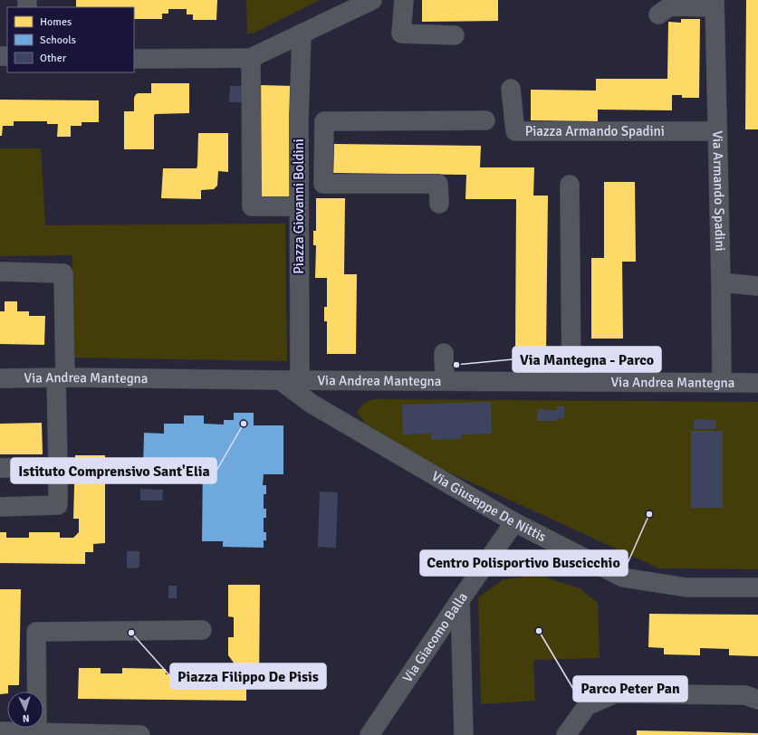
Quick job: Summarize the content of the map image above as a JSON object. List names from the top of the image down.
{
  "streets": {
    "street": [
      "Piazza Armando Spadini",
      "Via Armando Spadini",
      "Piazza Giovanni Boldini",
      "Via Andrea Mantegna",
      "Via Giuseppe De Nittis",
      "Via Giacomo Balla"
    ]
  },
  "crossings": [
    ["Piazza Armando Spadini", "Via Armando Spadini"],
    ["Via Armando Spadini", "Via Andrea Mantegna"],
    ["Piazza Giovanni Boldini", "Via Andrea Mantegna"],
    ["Via Andrea Mantegna", "Via Giuseppe De Nittis"],
    ["Via Giuseppe De Nittis", "Via Giacomo Balla"]
  ],
  "places": [
    "Via Mantegna - Parco",
    "Istituto Comprensivo Sant'Elia",
    "Centro Polisportivo Buscicchio",
    "Parco Peter Pan",
    "Piazza Filippo De Pisis"
  ],
  "legend": ["Homes", "Schools", "Other"],
  "north": "bottom"
}
